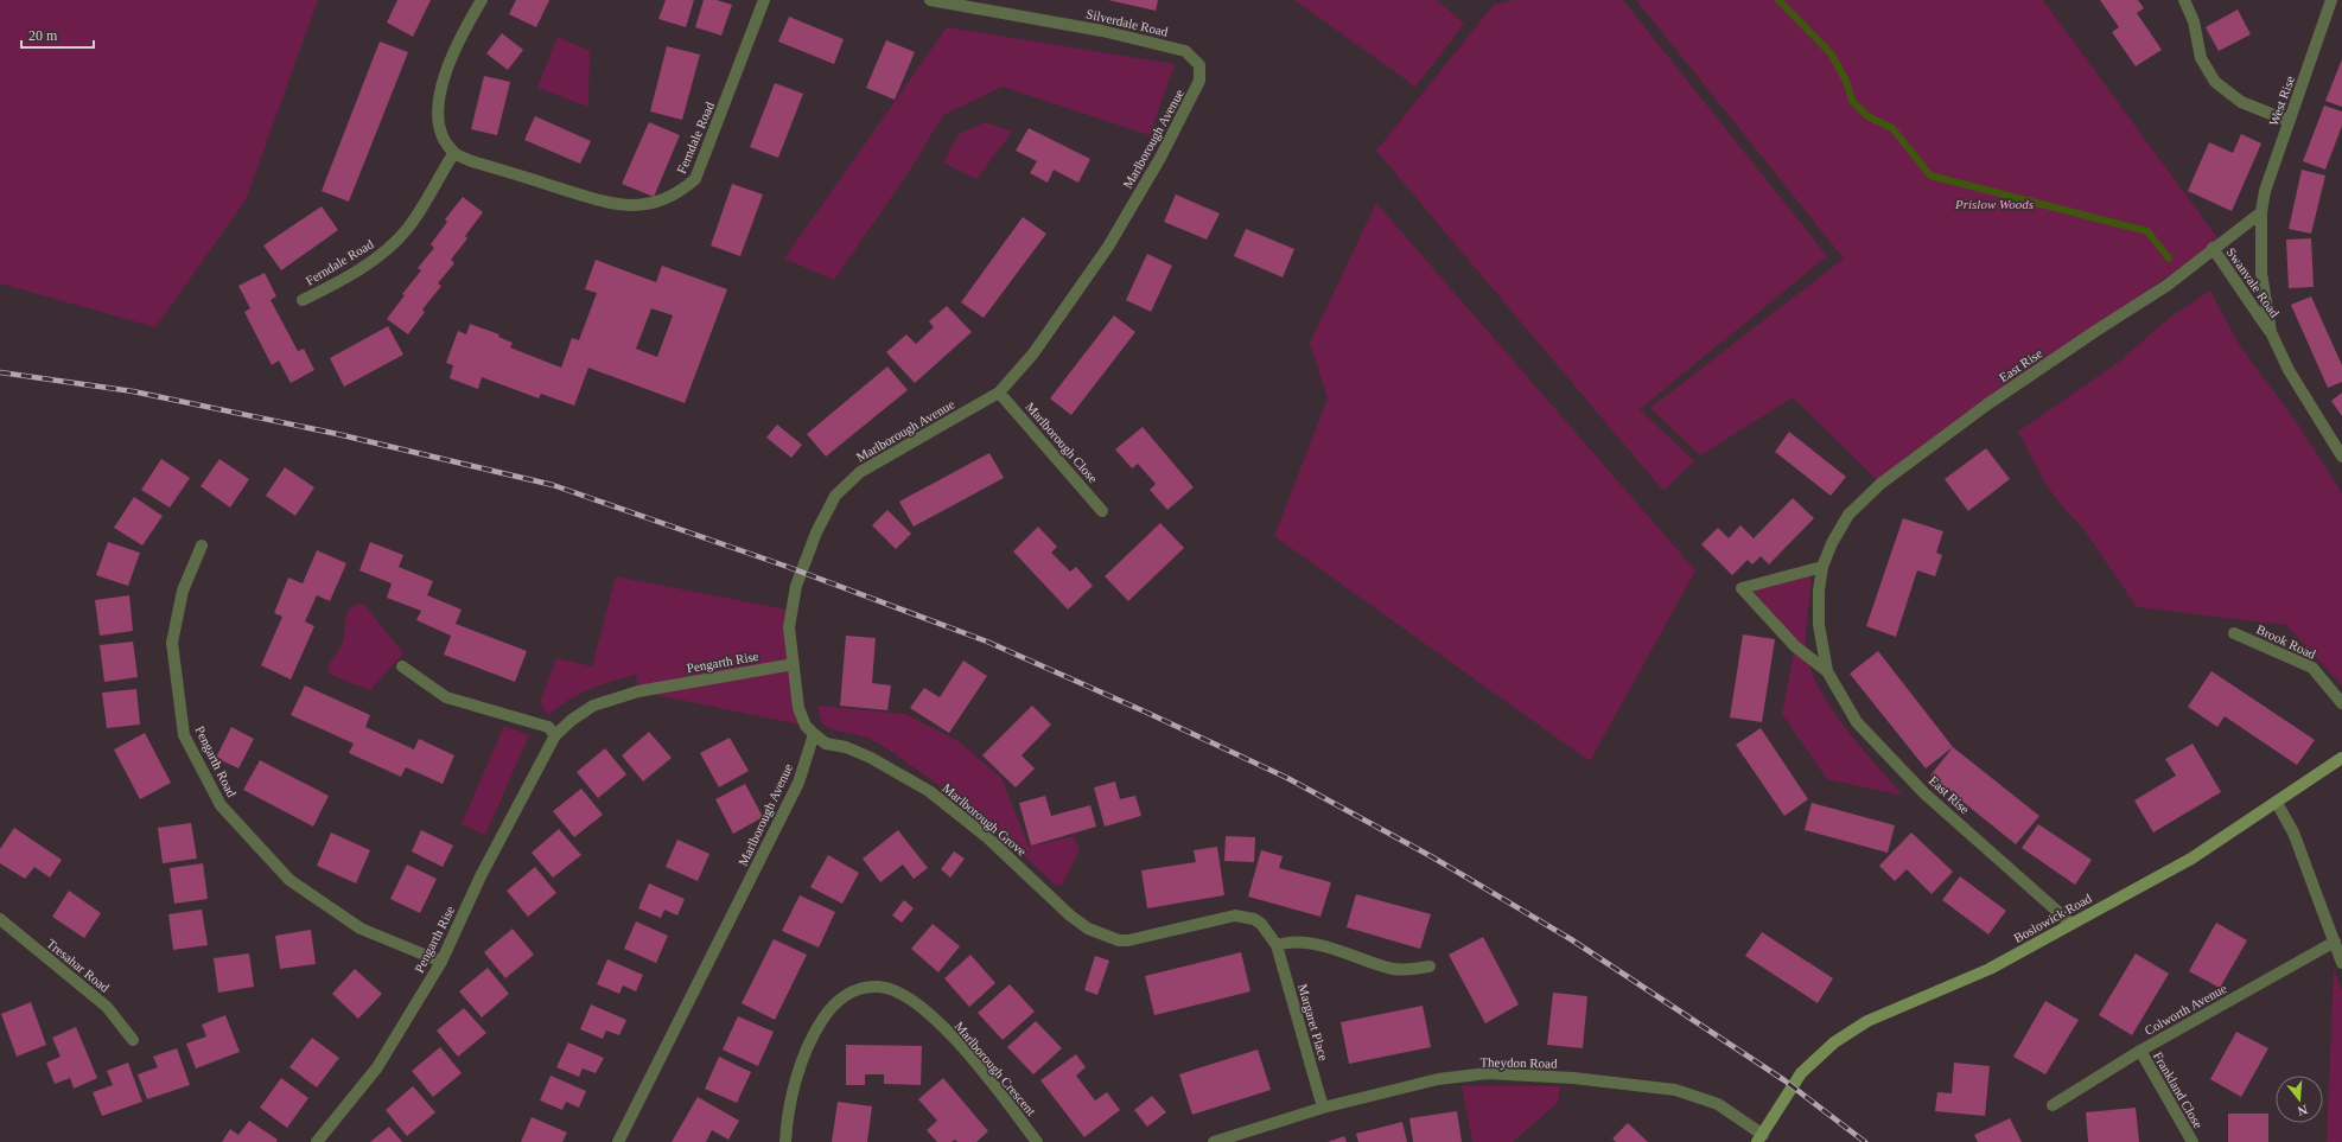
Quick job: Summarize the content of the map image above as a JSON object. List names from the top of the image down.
{
  "streets": {
    "street": [
      "Silverdale Road",
      "West Rise",
      "Ferndale Road",
      "Marlborough Avenue",
      "Swanvale Road",
      "East Rise",
      "Marlborough Close",
      "Brook Road",
      "Pengarth Rise",
      "Pengarth Road",
      "Marlborough Grove",
      "Boslowick Road",
      "Tresahar Road",
      "Colworth Avenue",
      "Margaret Place",
      "Theydon Road",
      "Marlborough Crescent",
      "Frankland Close"
    ]
  },
  "crossings": [
    ["Silverdale Road", "Marlborough Avenue"],
    ["West Rise", "Swanvale Road"],
    ["West Rise", "East Rise"],
    ["Marlborough Avenue", "Marlborough Close"],
    ["Marlborough Avenue", "Pengarth Rise"],
    ["Marlborough Avenue", "Marlborough Grove"],
    ["Swanvale Road", "East Rise"],
    ["East Rise", "Boslowick Road"],
    ["Pengarth Rise", "Pengarth Road"],
    ["Marlborough Grove", "Margaret Place"],
    ["Boslowick Road", "Theydon Road"],
    ["Colworth Avenue", "Frankland Close"],
    ["Margaret Place", "Theydon Road"]
  ],
  "parks": ["Prislow Woods"],
  "scale_bar": "20 m",
  "north": "bottom"
}
